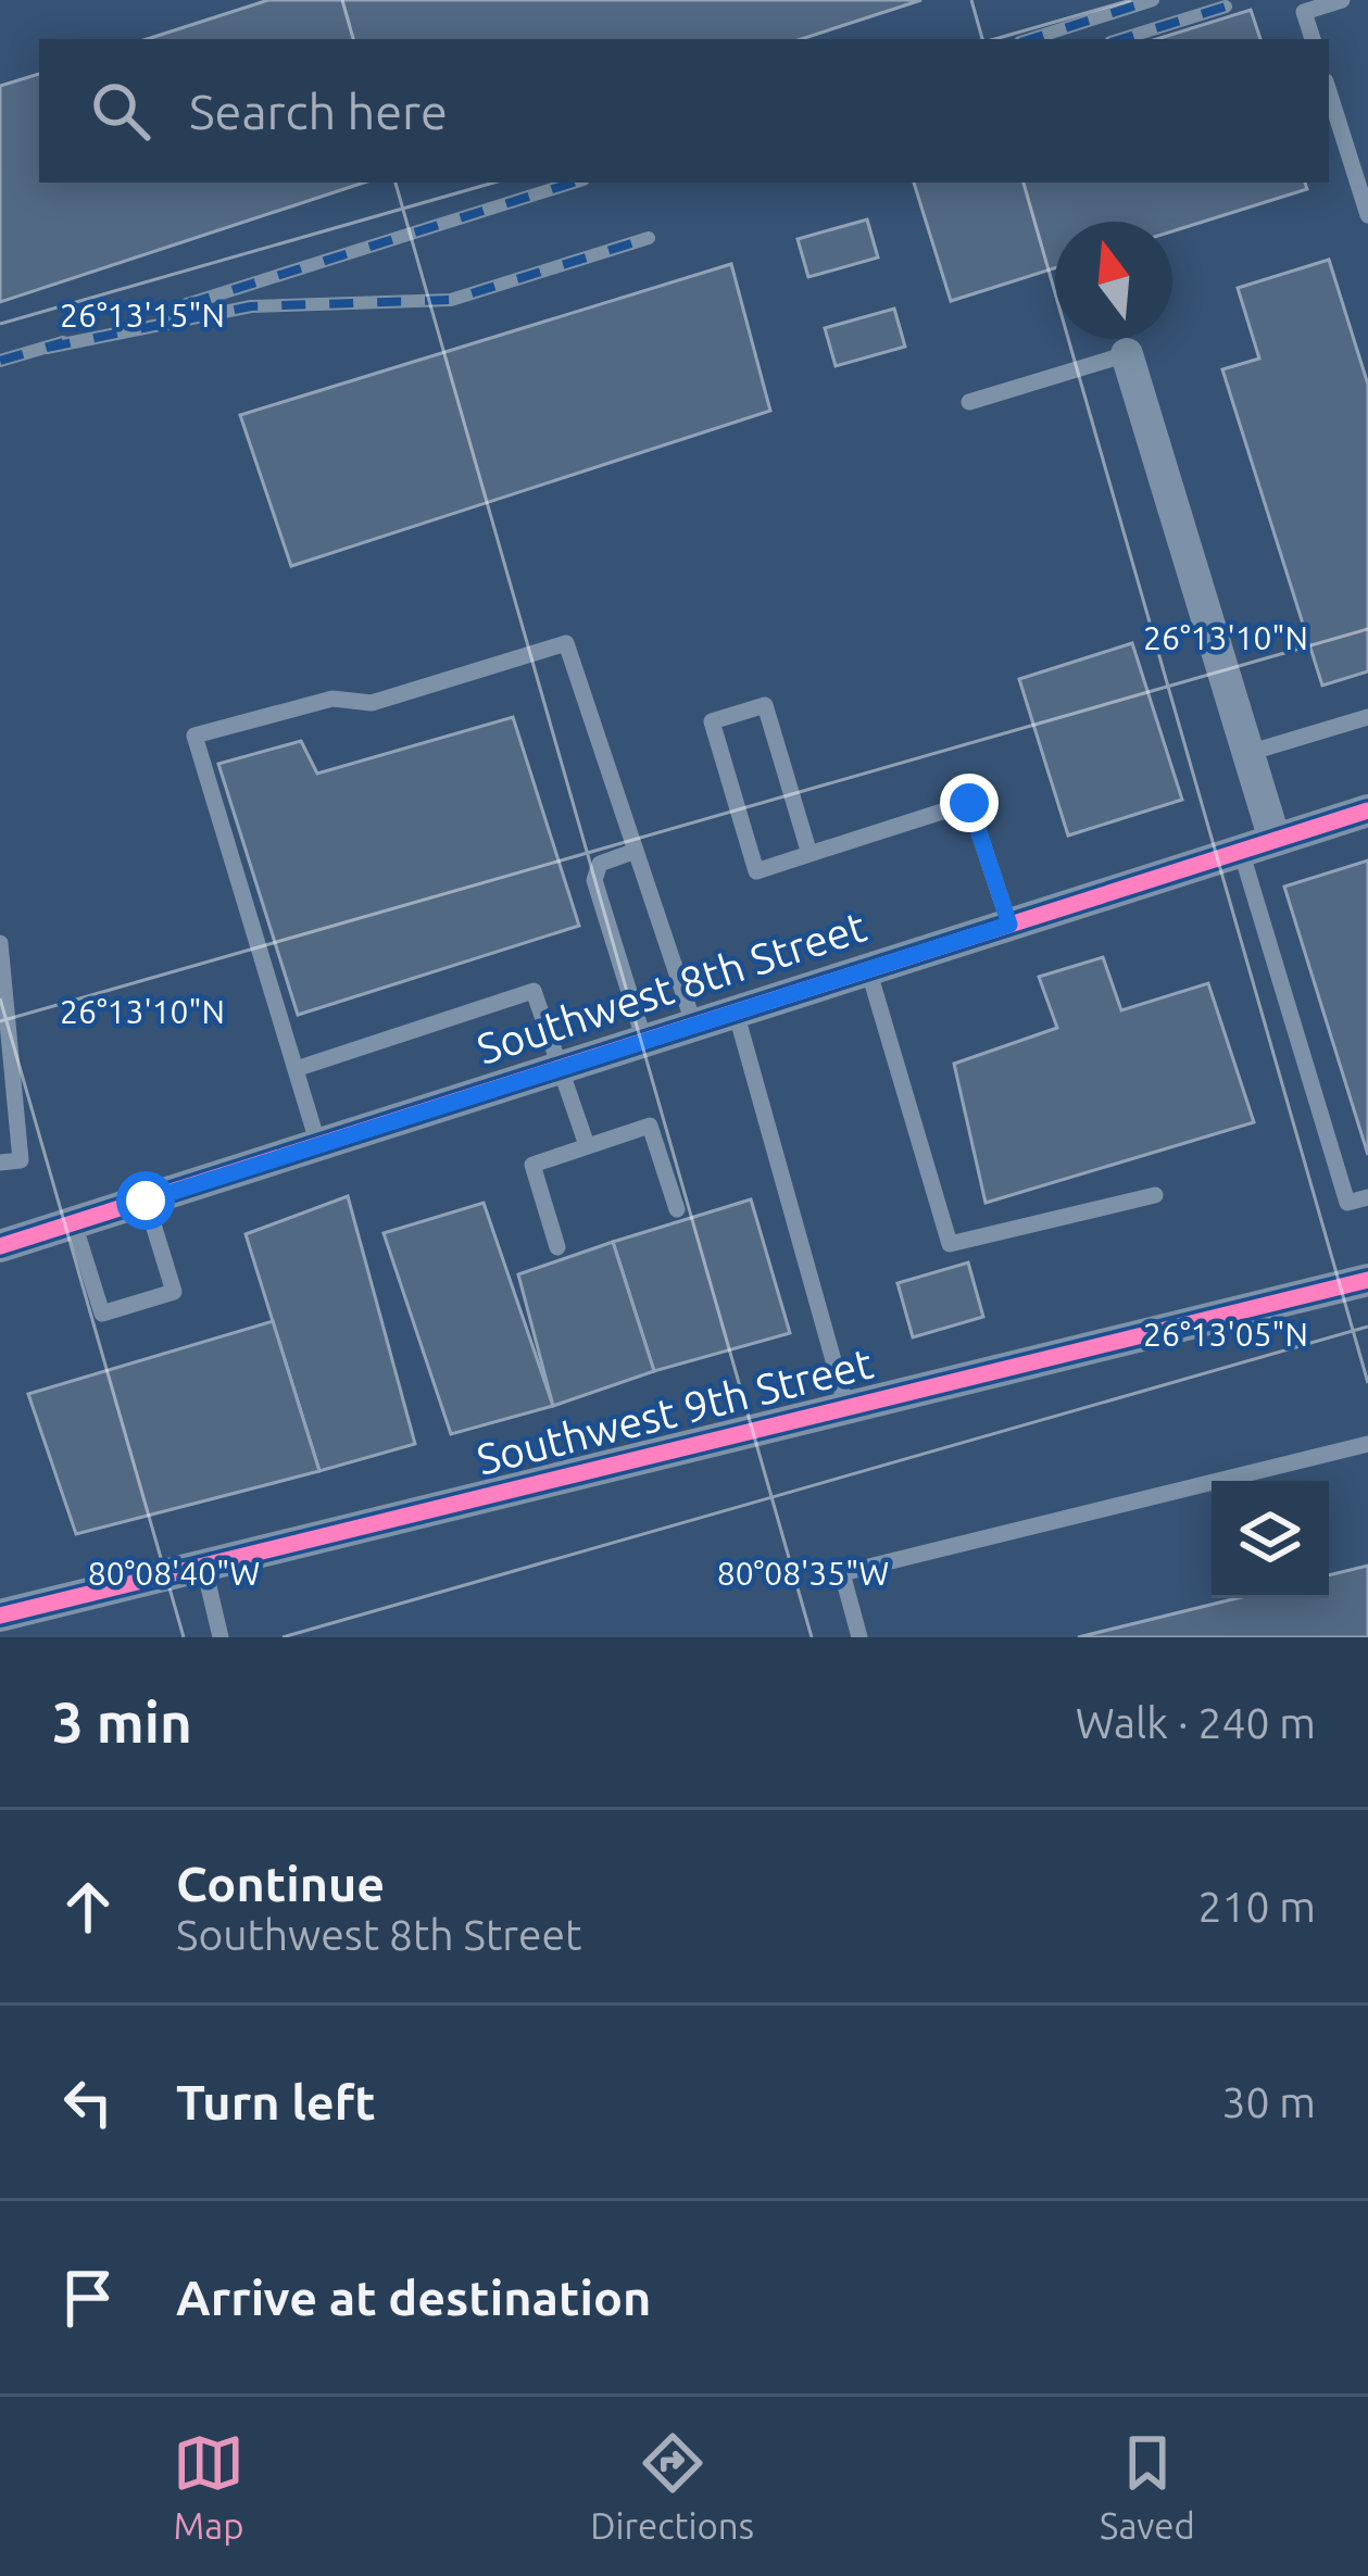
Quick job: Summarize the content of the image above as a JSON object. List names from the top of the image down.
{
  "streets": {
    "street": ["Southwest 8th Street", "Southwest 9th Street"]
  },
  "north": "top",
  "page": {
    "search": "Search here",
    "heading": ["3 min", "Walk · 240 m"],
    "list": [
      ["Continue", "Southwest 8th Street", "210 m"],
      ["Turn left", "30 m"],
      "Arrive at destination"
    ],
    "nav": ["Map", "Directions", "Saved"]
  },
  "coordinates": [
    "26°13'15\"N",
    "26°13'10\"N",
    "26°13'05\"N",
    "80°08'40\"W",
    "80°08'35\"W"
  ]
}
